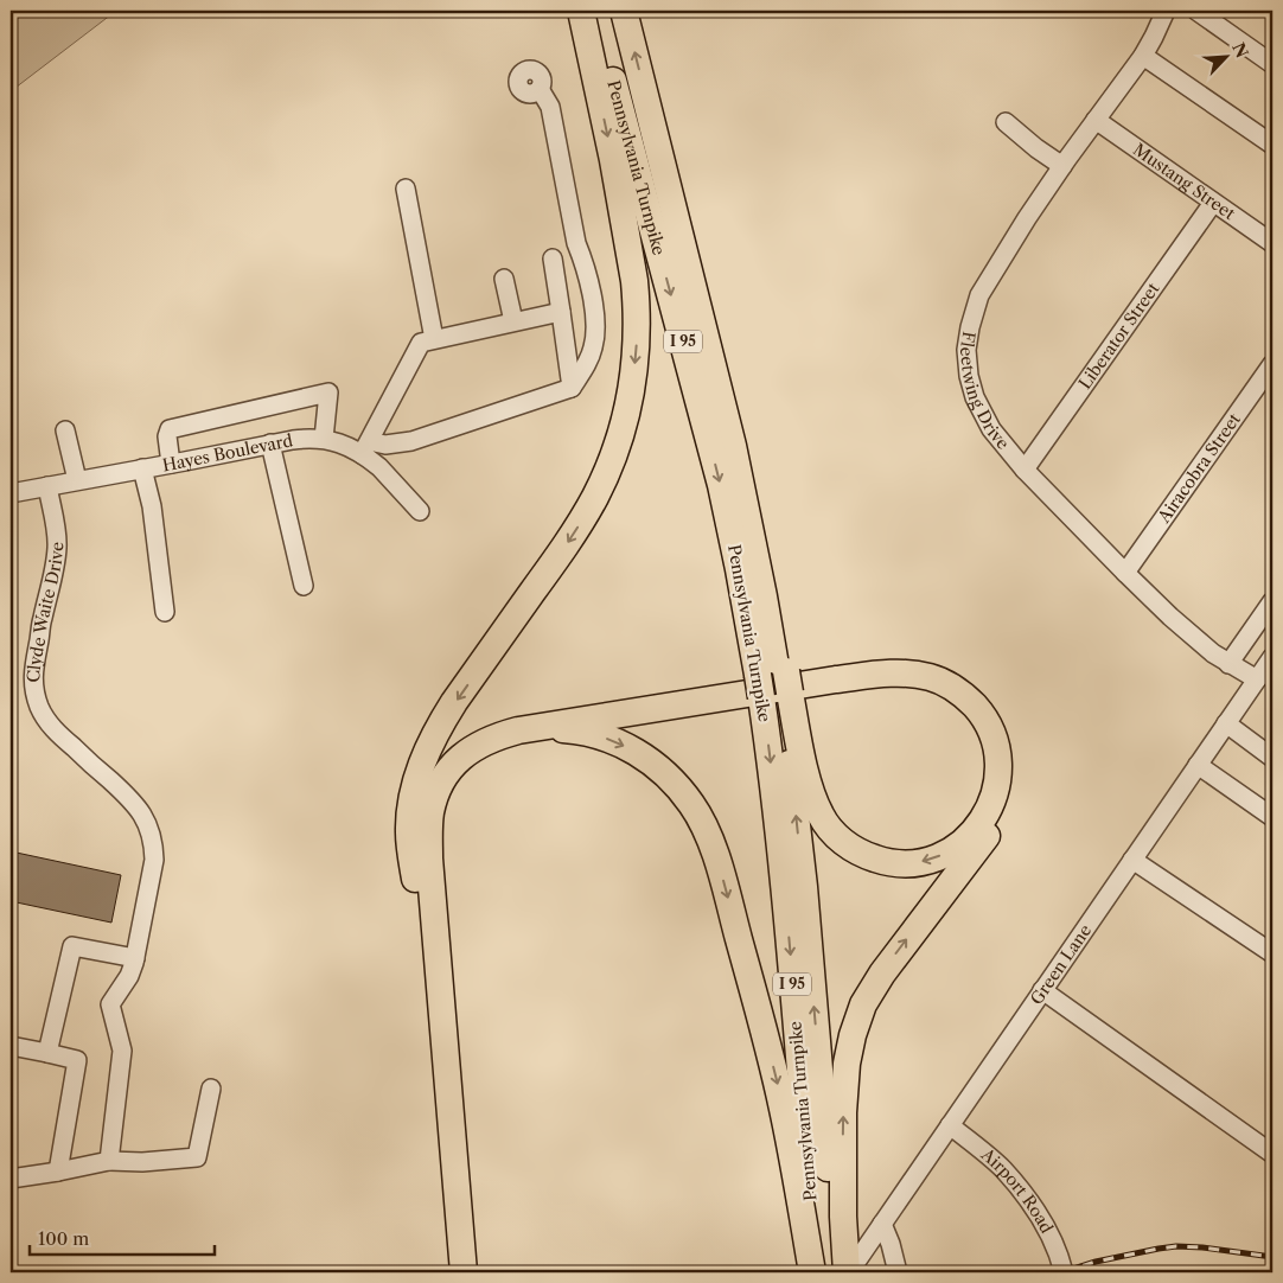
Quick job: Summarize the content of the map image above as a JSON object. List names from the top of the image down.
{
  "streets": {
    "highway": ["Pennsylvania Turnpike", "I 95"],
    "street": [
      "Mustang Street",
      "Liberator Street",
      "Fleetwing Drive",
      "Hayes Boulevard",
      "Airacobra Street",
      "Clyde Waite Drive",
      "Green Lane",
      "Airport Road"
    ]
  },
  "crossings": [
    ["Pennsylvania Turnpike", "Green Lane"],
    ["Mustang Street", "Liberator Street"],
    ["Mustang Street", "Fleetwing Drive"],
    ["Liberator Street", "Fleetwing Drive"],
    ["Fleetwing Drive", "Airacobra Street"],
    ["Fleetwing Drive", "Green Lane"],
    ["Hayes Boulevard", "Clyde Waite Drive"],
    ["Green Lane", "Airport Road"]
  ],
  "scale_bar": "100 m",
  "north": "top right"
}
